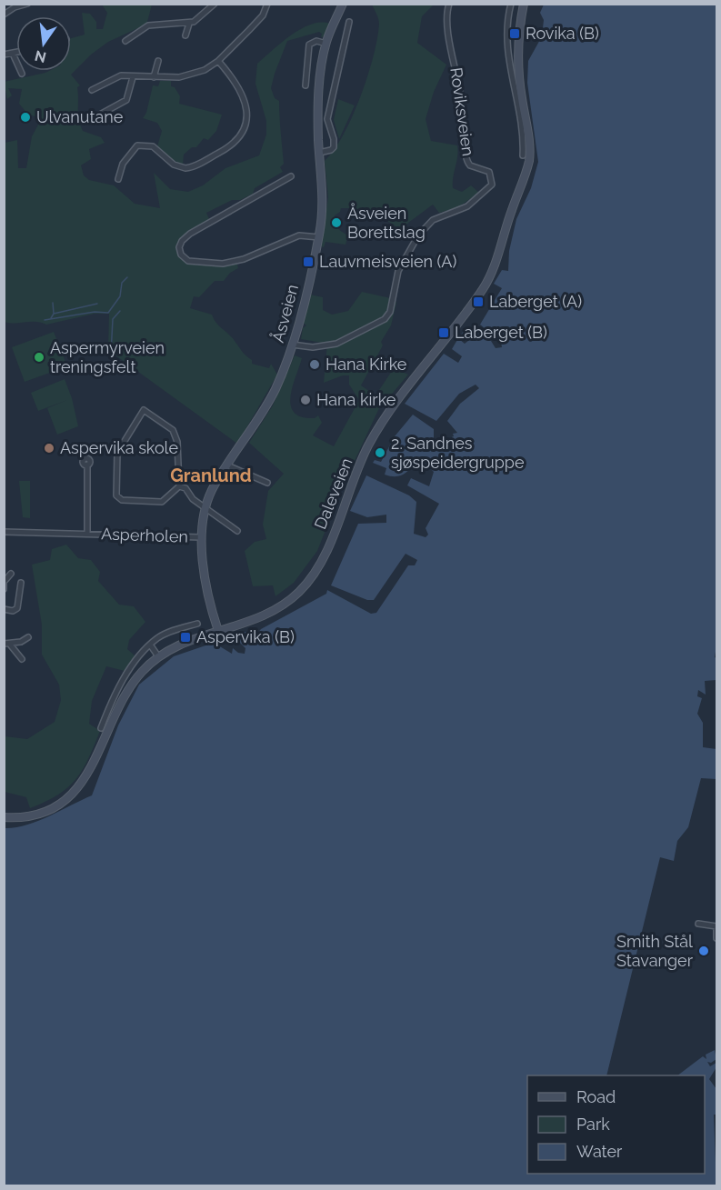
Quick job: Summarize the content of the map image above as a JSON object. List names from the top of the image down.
{
  "streets": {
    "main road": ["Åsveien", "Daleveien"],
    "street": ["Roviksveien", "Asperholen"]
  },
  "crossings": [
    ["Roviksveien", "Åsveien"],
    ["Åsveien", "Daleveien"],
    ["Åsveien", "Asperholen"]
  ],
  "districts": ["Granlund"],
  "places": {
    "transit": [
      "Rovika (B)",
      "Lauvmeisveien (A)",
      "Laberget (A)",
      "Laberget (B)",
      "Aspervika (B)"
    ],
    "other": [
      "Ulvanutane",
      "Åsveien Borettslag",
      "Aspermyrveien treningsfelt",
      "Hana Kirke",
      "Hana kirke",
      "Aspervika skole",
      "2. Sandnes sjøspeidergruppe",
      "Smith Stål Stavanger"
    ]
  },
  "legend": ["Road", "Park", "Water"],
  "north": "bottom"
}
